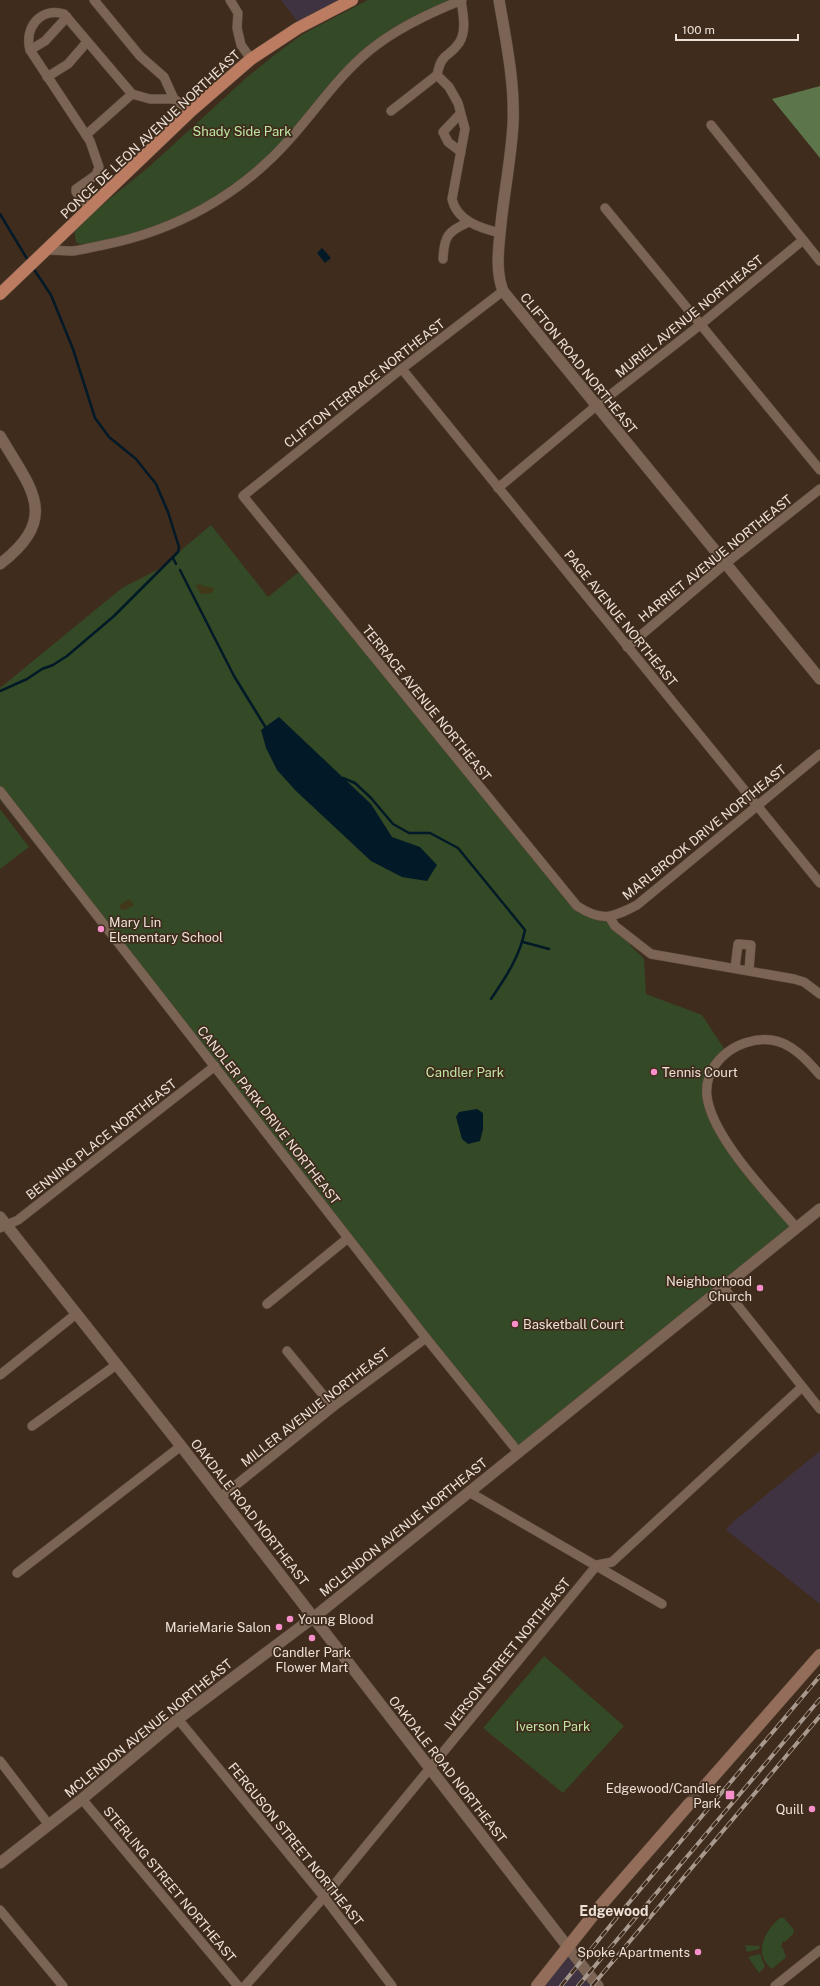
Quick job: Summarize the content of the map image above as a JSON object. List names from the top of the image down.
{
  "streets": {
    "highway": ["PONCE DE LEON AVENUE NORTHEAST"],
    "street": [
      "MURIEL AVENUE NORTHEAST",
      "CLIFTON ROAD NORTHEAST",
      "CLIFTON TERRACE NORTHEAST",
      "HARRIET AVENUE NORTHEAST",
      "PAGE AVENUE NORTHEAST",
      "TERRACE AVENUE NORTHEAST",
      "MARLBROOK DRIVE NORTHEAST",
      "CANDLER PARK DRIVE NORTHEAST",
      "BENNING PLACE NORTHEAST",
      "MILLER AVENUE NORTHEAST",
      "OAKDALE ROAD NORTHEAST",
      "MCLENDON AVENUE NORTHEAST",
      "IVERSON STREET NORTHEAST",
      "FERGUSON STREET NORTHEAST",
      "STERLING STREET NORTHEAST"
    ]
  },
  "crossings": [
    ["MURIEL AVENUE NORTHEAST", "CLIFTON ROAD NORTHEAST"],
    ["MURIEL AVENUE NORTHEAST", "PAGE AVENUE NORTHEAST"],
    ["CLIFTON ROAD NORTHEAST", "CLIFTON TERRACE NORTHEAST"],
    ["CLIFTON ROAD NORTHEAST", "HARRIET AVENUE NORTHEAST"],
    ["CLIFTON TERRACE NORTHEAST", "PAGE AVENUE NORTHEAST"],
    ["CLIFTON TERRACE NORTHEAST", "TERRACE AVENUE NORTHEAST"],
    ["HARRIET AVENUE NORTHEAST", "PAGE AVENUE NORTHEAST"],
    ["PAGE AVENUE NORTHEAST", "MARLBROOK DRIVE NORTHEAST"],
    ["TERRACE AVENUE NORTHEAST", "MARLBROOK DRIVE NORTHEAST"],
    ["CANDLER PARK DRIVE NORTHEAST", "BENNING PLACE NORTHEAST"],
    ["CANDLER PARK DRIVE NORTHEAST", "MILLER AVENUE NORTHEAST"],
    ["CANDLER PARK DRIVE NORTHEAST", "MCLENDON AVENUE NORTHEAST"],
    ["BENNING PLACE NORTHEAST", "OAKDALE ROAD NORTHEAST"],
    ["MILLER AVENUE NORTHEAST", "OAKDALE ROAD NORTHEAST"],
    ["OAKDALE ROAD NORTHEAST", "MCLENDON AVENUE NORTHEAST"],
    ["OAKDALE ROAD NORTHEAST", "IVERSON STREET NORTHEAST"],
    ["MCLENDON AVENUE NORTHEAST", "FERGUSON STREET NORTHEAST"],
    ["MCLENDON AVENUE NORTHEAST", "STERLING STREET NORTHEAST"],
    ["IVERSON STREET NORTHEAST", "FERGUSON STREET NORTHEAST"]
  ],
  "districts": ["Edgewood"],
  "parks": ["Shady Side Park", "Candler Park", "Iverson Park"],
  "places": {
    "other": [
      "Mary Lin Elementary School",
      "Tennis Court",
      "Neighborhood Church",
      "Basketball Court",
      "Young Blood",
      "MarieMarie Salon",
      "Candler Park Flower Mart",
      "Quill",
      "Spoke Apartments"
    ],
    "transit": ["Edgewood/Candler Park"]
  },
  "scale_bar": "100 m"
}
